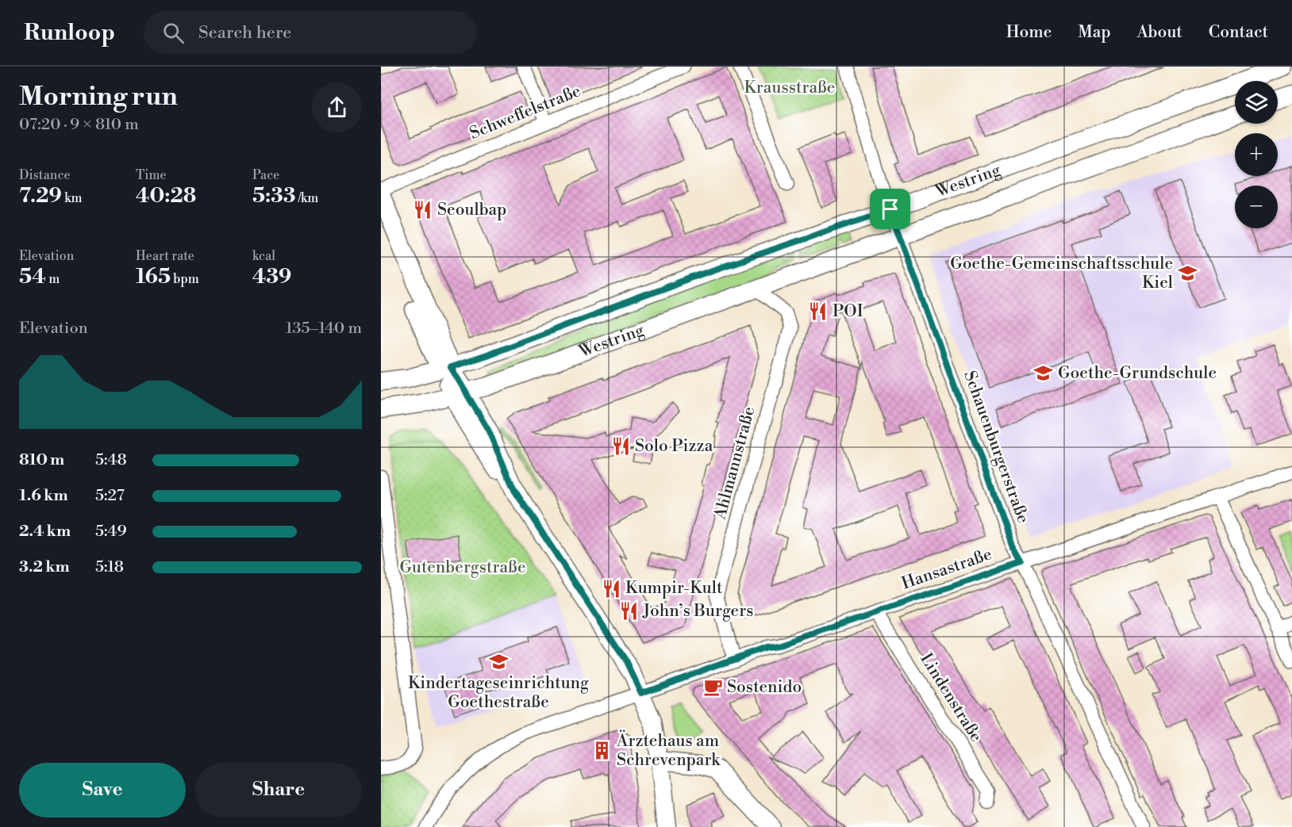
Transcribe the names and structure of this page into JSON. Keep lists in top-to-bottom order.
{
  "streets": {
    "main road": ["Westring"],
    "street": [
      "Schweffelstraße",
      "Schauenburgerstraße",
      "Ahlmannstraße",
      "Hansastraße",
      "Lindenstraße"
    ]
  },
  "crossings": [
    ["Westring", "Schauenburgerstraße"],
    ["Westring", "Ahlmannstraße"],
    ["Schauenburgerstraße", "Hansastraße"],
    ["Ahlmannstraße", "Hansastraße"],
    ["Hansastraße", "Lindenstraße"]
  ],
  "parks": ["Krausstraße", "Gutenbergstraße"],
  "places": {
    "restaurant": [
      "Seoulbap",
      "POI",
      "Solo Pizza",
      "Kumpir-Kult",
      "John’s Burgers"
    ],
    "school or university": ["Goethe-Gemeinschaftsschule Kiel", "Goethe-Grundschule", "Kindertageseinrichtung Goethestraße"],
    "cafe": ["Sostenido"],
    "building": ["Ärztehaus am Schrevenpark"]
  },
  "page": {
    "header": "Runloop",
    "search": "Search here",
    "nav": [
      "Home",
      "Map",
      "About",
      "Contact"
    ],
    "heading": ["Morning run", "07:20 · 9 × 810 m"],
    "map_buttons": ["+", "−"],
    "stats": [
      ["Distance", "7.29 km"],
      ["Time", "40:28"],
      ["Pace", "5:33 /km"],
      ["Elevation", "54 m"],
      ["Heart rate", "165 bpm"],
      ["kcal", "439"]
    ],
    "chart": ["Elevation", "135–140 m"],
    "list": [
      {
        "name": "810 m",
        "note": "5:48"
      },
      {
        "name": "1.6 km",
        "note": "5:27"
      },
      {
        "name": "2.4 km",
        "note": "5:49"
      },
      {
        "name": "3.2 km",
        "note": "5:18"
      }
    ],
    "buttons": ["Save", "Share"]
  }
}
